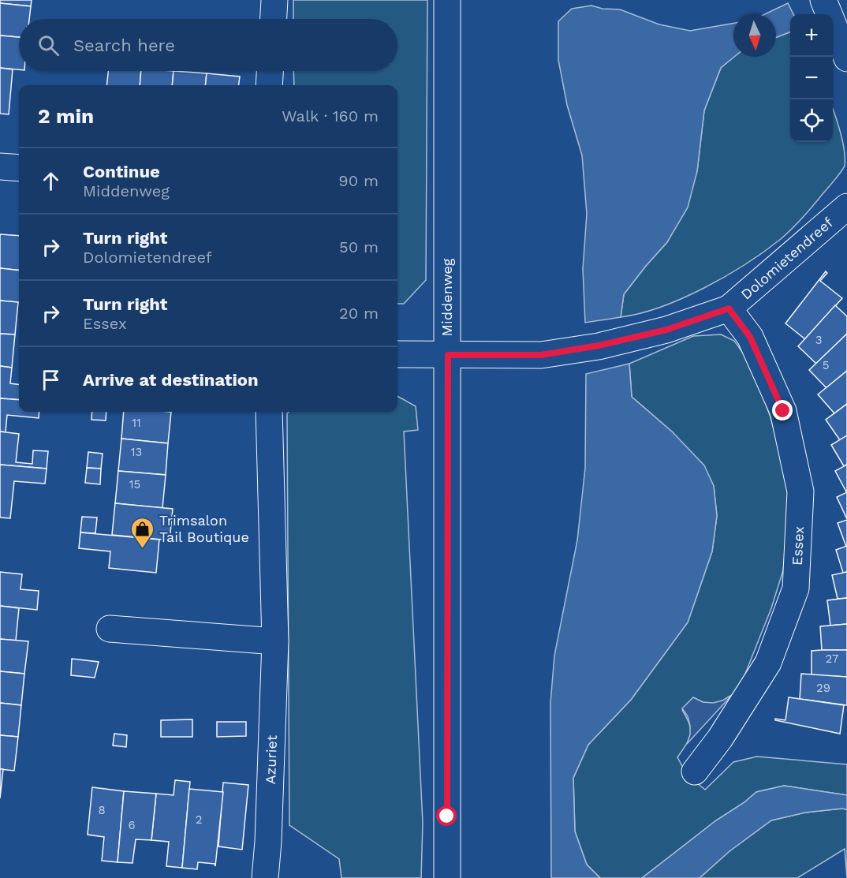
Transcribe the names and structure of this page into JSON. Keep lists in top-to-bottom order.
{
  "streets": {
    "street": [
      "Dolomietendreef",
      "Middenweg",
      "Essex",
      "Azuriet"
    ]
  },
  "crossings": [
    ["Dolomietendreef", "Middenweg"],
    ["Dolomietendreef", "Essex"]
  ],
  "places": {
    "shop": ["Trimsalon Tail Boutique"]
  },
  "house_numbers": [
    "3",
    "5",
    "11",
    "13",
    "15",
    "27",
    "29",
    "8",
    "2",
    "6"
  ],
  "north": "bottom",
  "page": {
    "map_buttons": ["+", "−"],
    "search": "Search here",
    "heading": ["2 min", "Walk · 160 m"],
    "list": [
      ["Continue", "Middenweg", "90 m"],
      ["Turn right", "Dolomietendreef", "50 m"],
      ["Turn right", "Essex", "20 m"],
      "Arrive at destination"
    ]
  }
}
